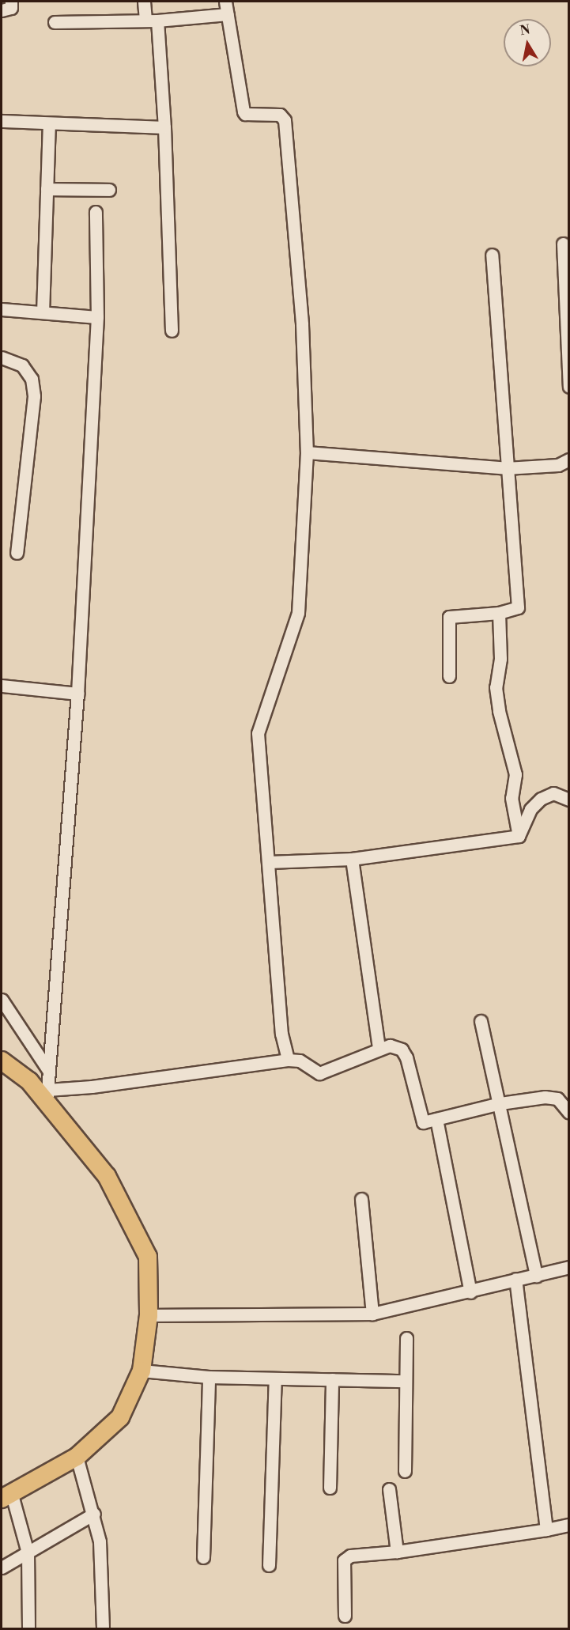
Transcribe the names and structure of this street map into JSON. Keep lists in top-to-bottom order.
{
  "north": "top"
}
